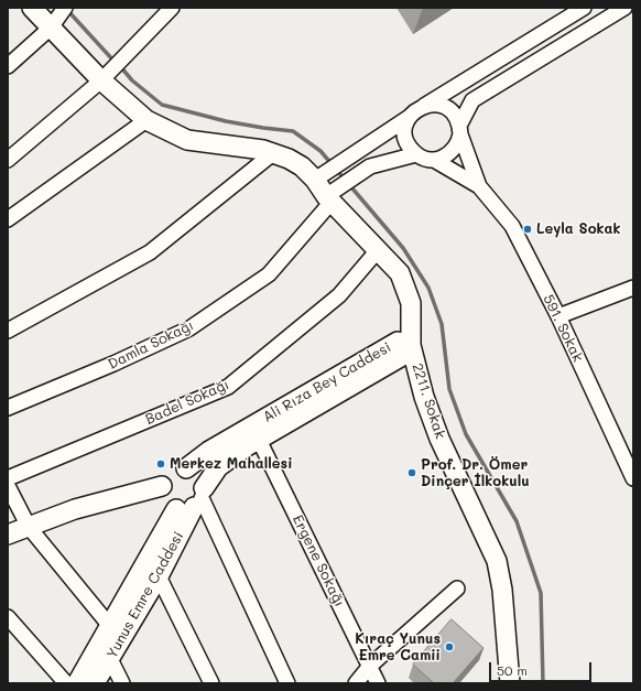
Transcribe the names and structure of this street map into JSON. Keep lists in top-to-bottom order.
{
  "streets": {
    "street": [
      "591. Sokak",
      "Damla Sokağı",
      "Ali Rıza Bey Caddesi",
      "2211. Sokak",
      "Badel Sokağı",
      "Ergene Sokağı",
      "Yunus Emre Caddesi"
    ]
  },
  "crossings": [
    ["Damla Sokağı", "2211. Sokak"],
    ["Ali Rıza Bey Caddesi", "2211. Sokak"],
    ["Ali Rıza Bey Caddesi", "Ergene Sokağı"],
    ["Ali Rıza Bey Caddesi", "Yunus Emre Caddesi"],
    ["2211. Sokak", "Badel Sokağı"]
  ],
  "places": [
    "Leyla Sokak",
    "Merkez Mahallesi",
    "Prof. Dr. Ömer Dinçer İlkokulu",
    "Kıraç Yunus Emre Camii"
  ],
  "scale_bar": "50 m"
}
